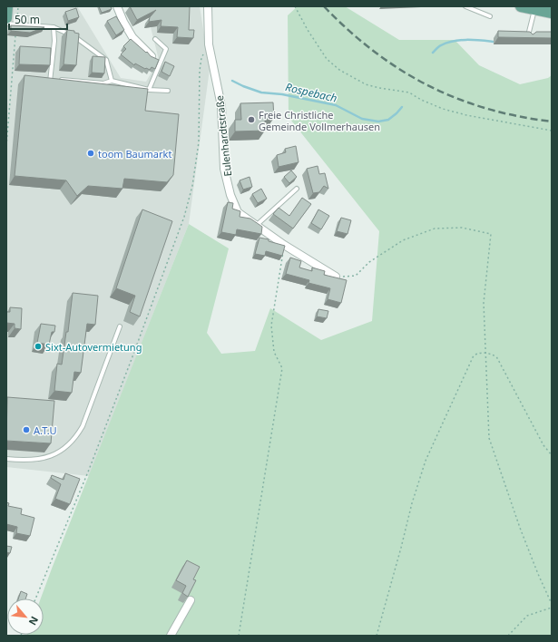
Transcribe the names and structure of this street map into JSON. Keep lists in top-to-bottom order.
{
  "streets": {
    "street": ["Eulenhardtstraße"]
  },
  "water": ["Rospebach"],
  "places": [
    "Freie Christliche Gemeinde Vollmerhausen",
    "toom Baumarkt",
    "Sixt-Autovermietung",
    "A.T.U"
  ],
  "scale_bar": "50 m",
  "north": "bottom right"
}
